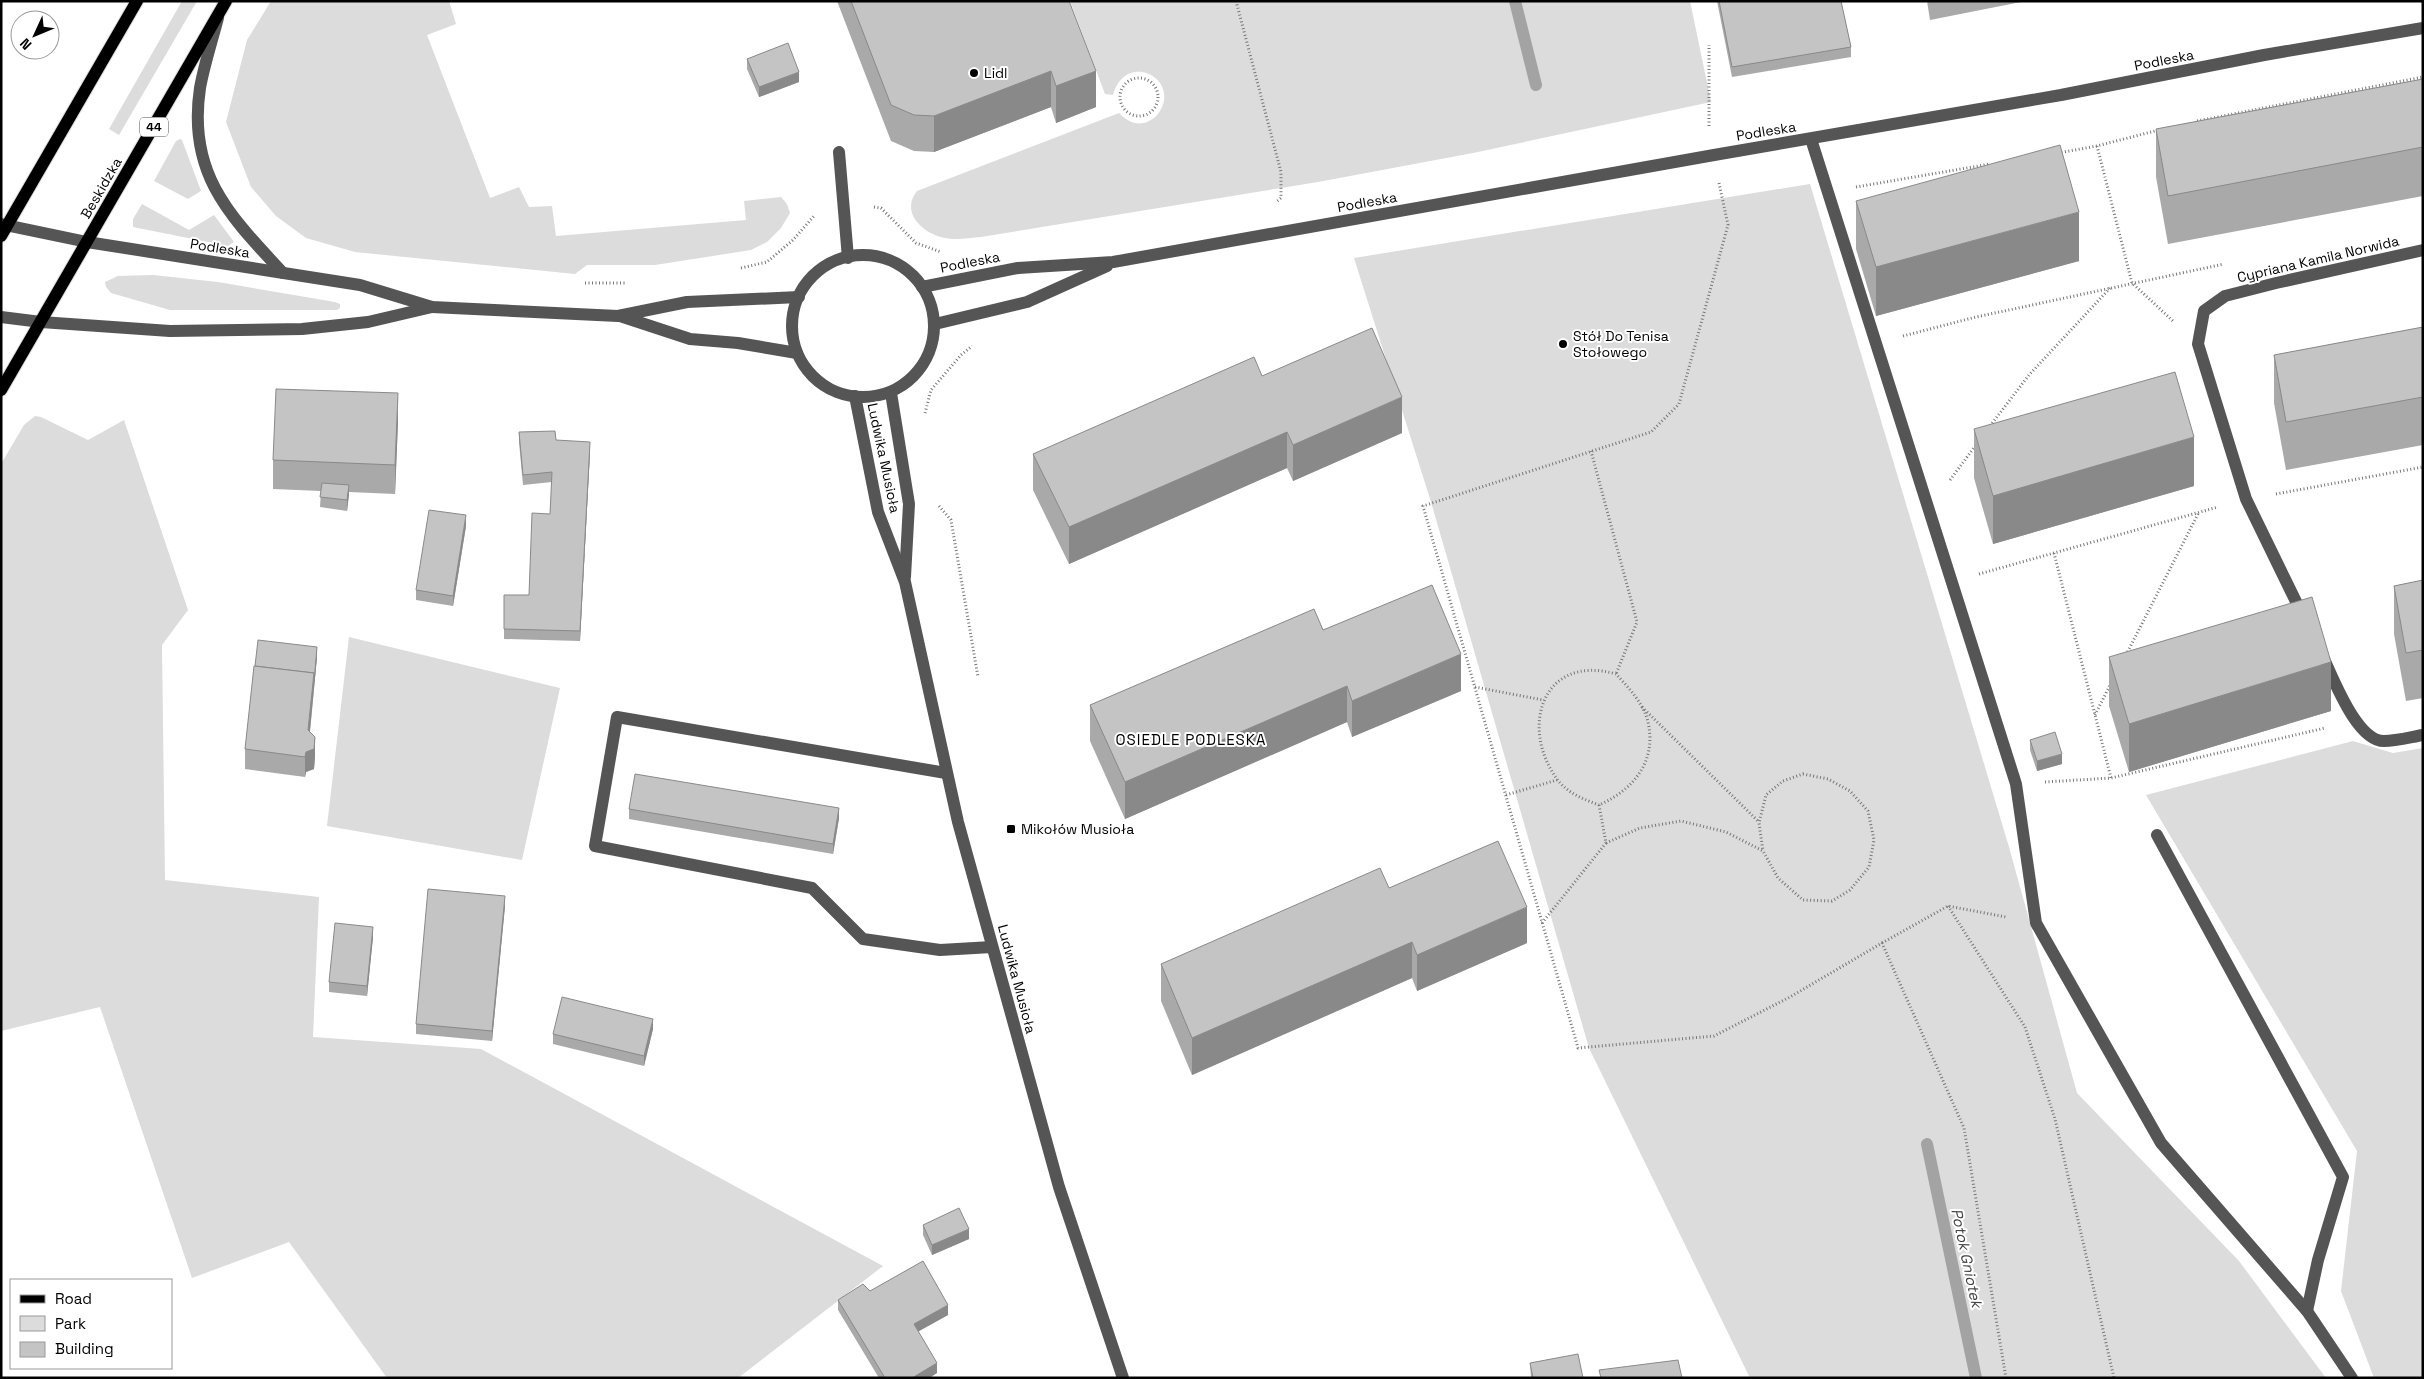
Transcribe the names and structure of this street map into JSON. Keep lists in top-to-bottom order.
{
  "streets": {
    "main road": ["44", "Beskidzka"],
    "street": ["Podleska", "Cypriana Kamila Norwida", "Ludwika Musioła"]
  },
  "crossings": [
    ["Podleska", "Beskidzka"],
    ["Podleska", "Ludwika Musioła"]
  ],
  "districts": ["OSIEDLE PODLESKA"],
  "water": ["Potok Gniotek"],
  "places": {
    "other": ["Lidl", "Stół Do Tenisa Stołowego"],
    "transit": ["Mikołów Musioła"]
  },
  "legend": ["Road", "Park", "Building"],
  "north": "bottom left"
}
